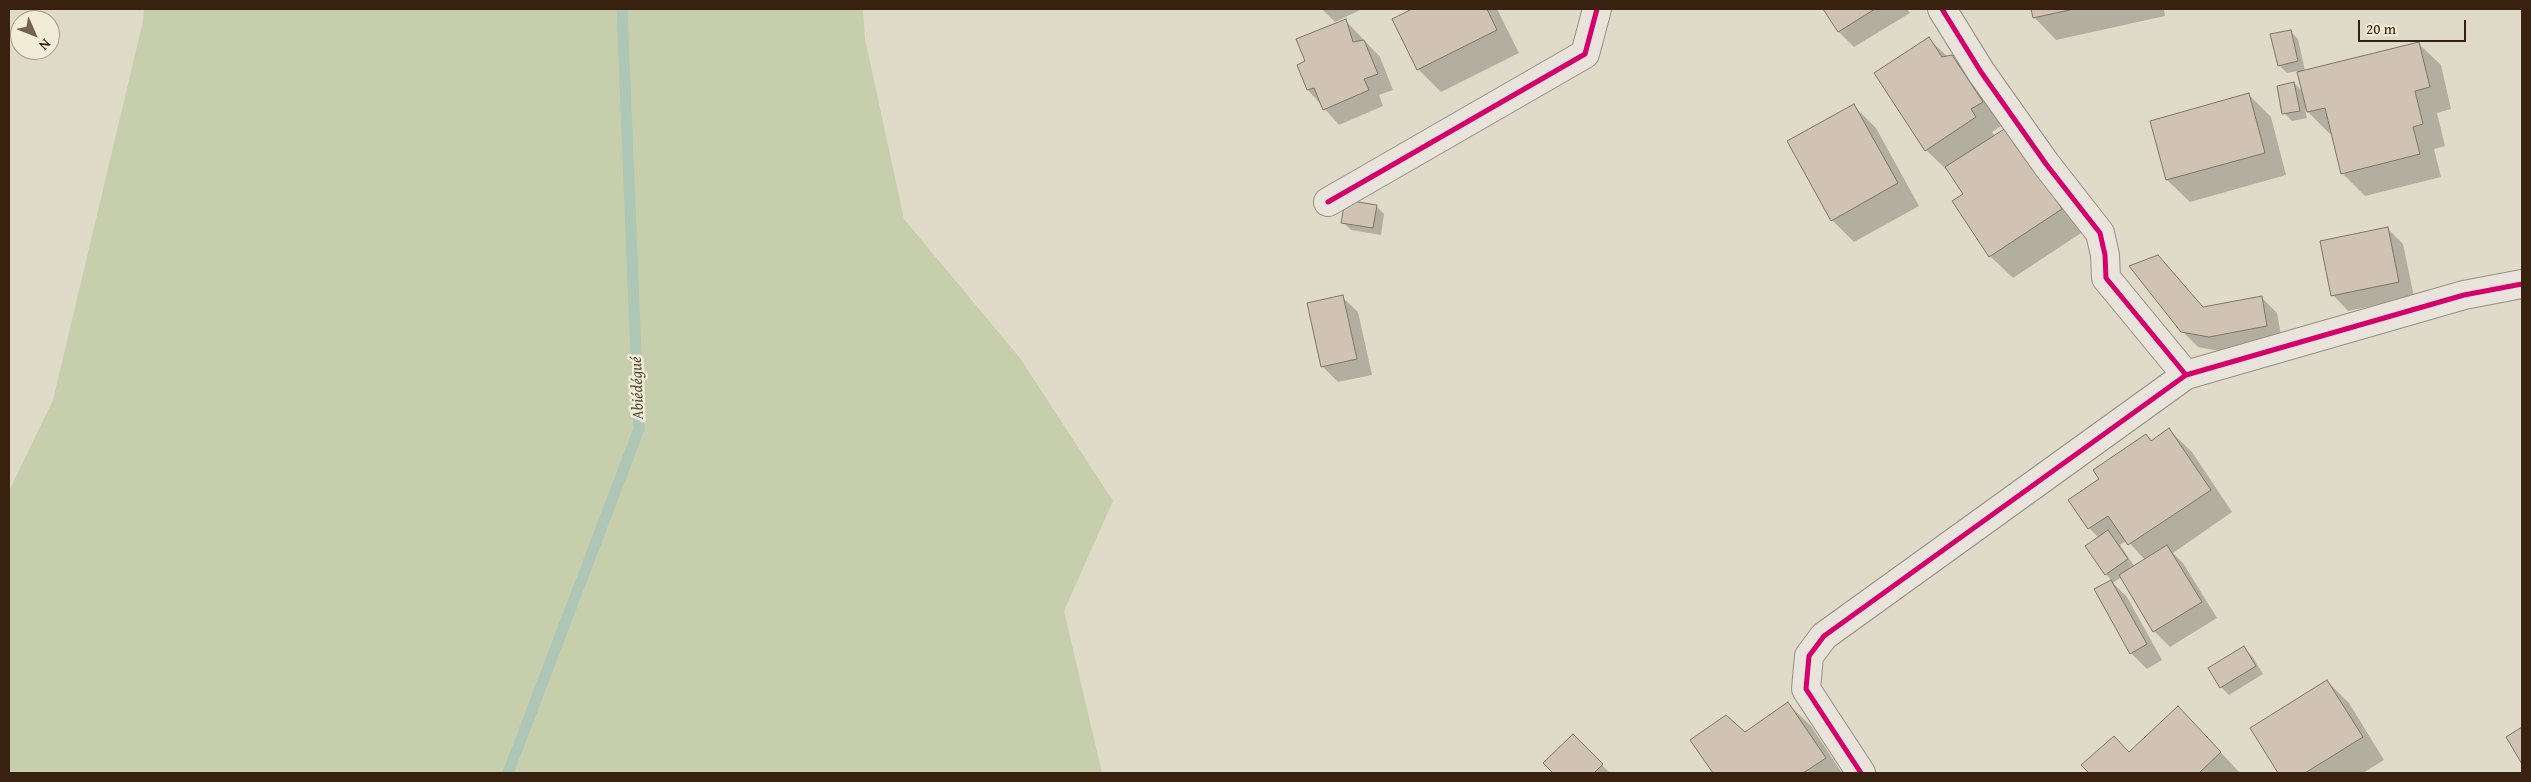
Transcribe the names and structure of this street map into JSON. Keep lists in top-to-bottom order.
{
  "water": ["Abiédégué"],
  "scale_bar": "20 m",
  "north": "bottom right"
}
